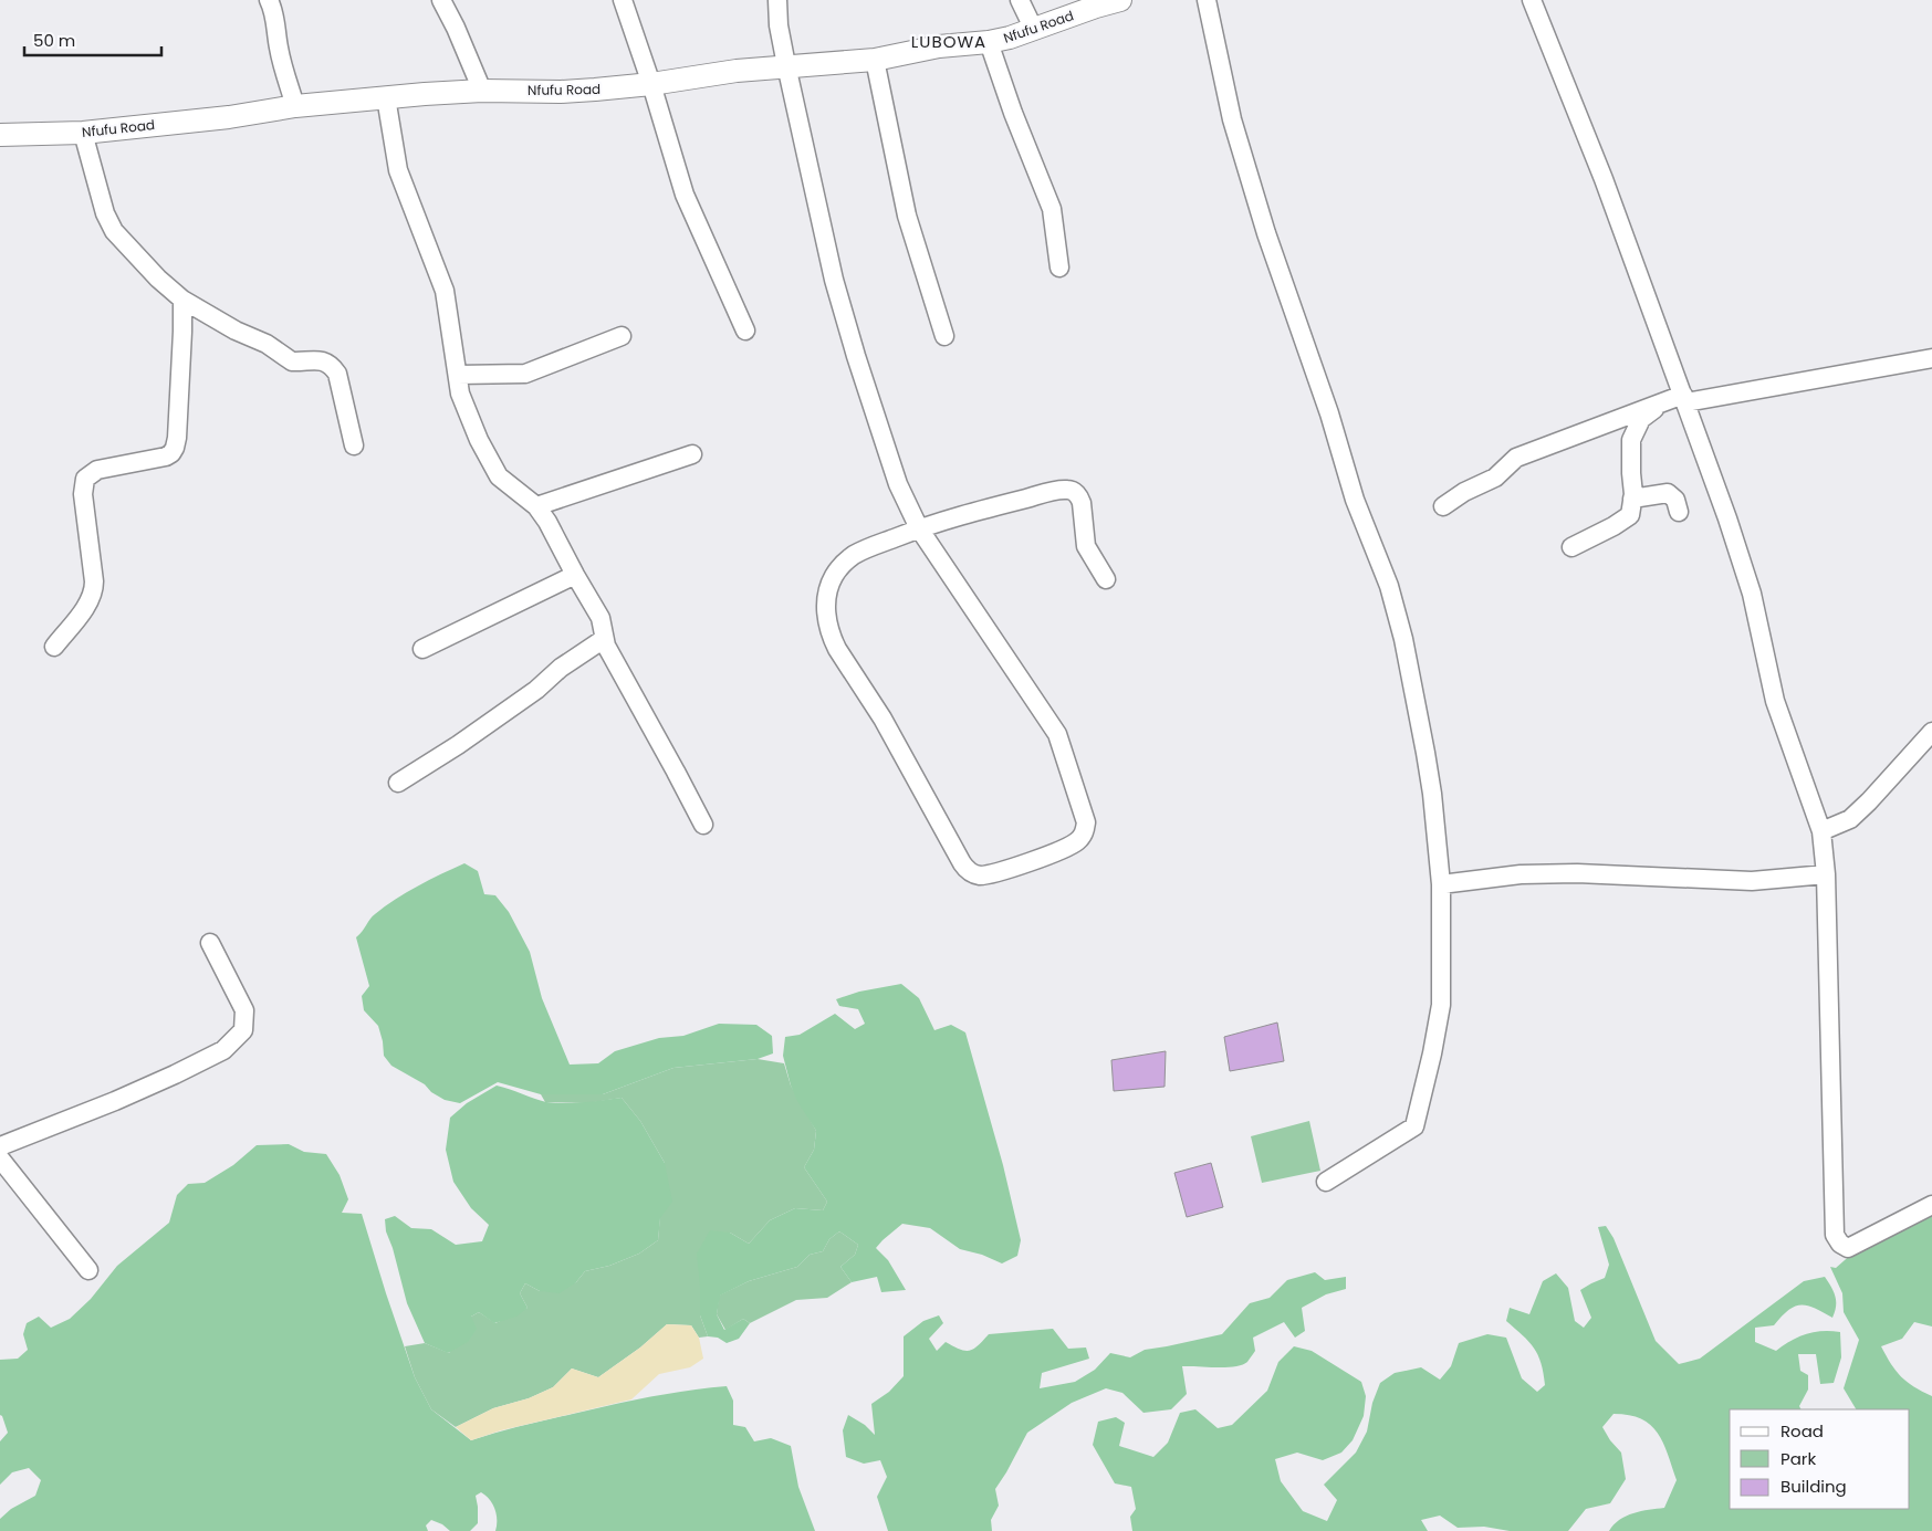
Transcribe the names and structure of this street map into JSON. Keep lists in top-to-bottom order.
{
  "streets": {
    "street": ["Nfufu Road"]
  },
  "districts": ["LUBOWA"],
  "legend": ["Road", "Park", "Building"],
  "scale_bar": "50 m"
}
